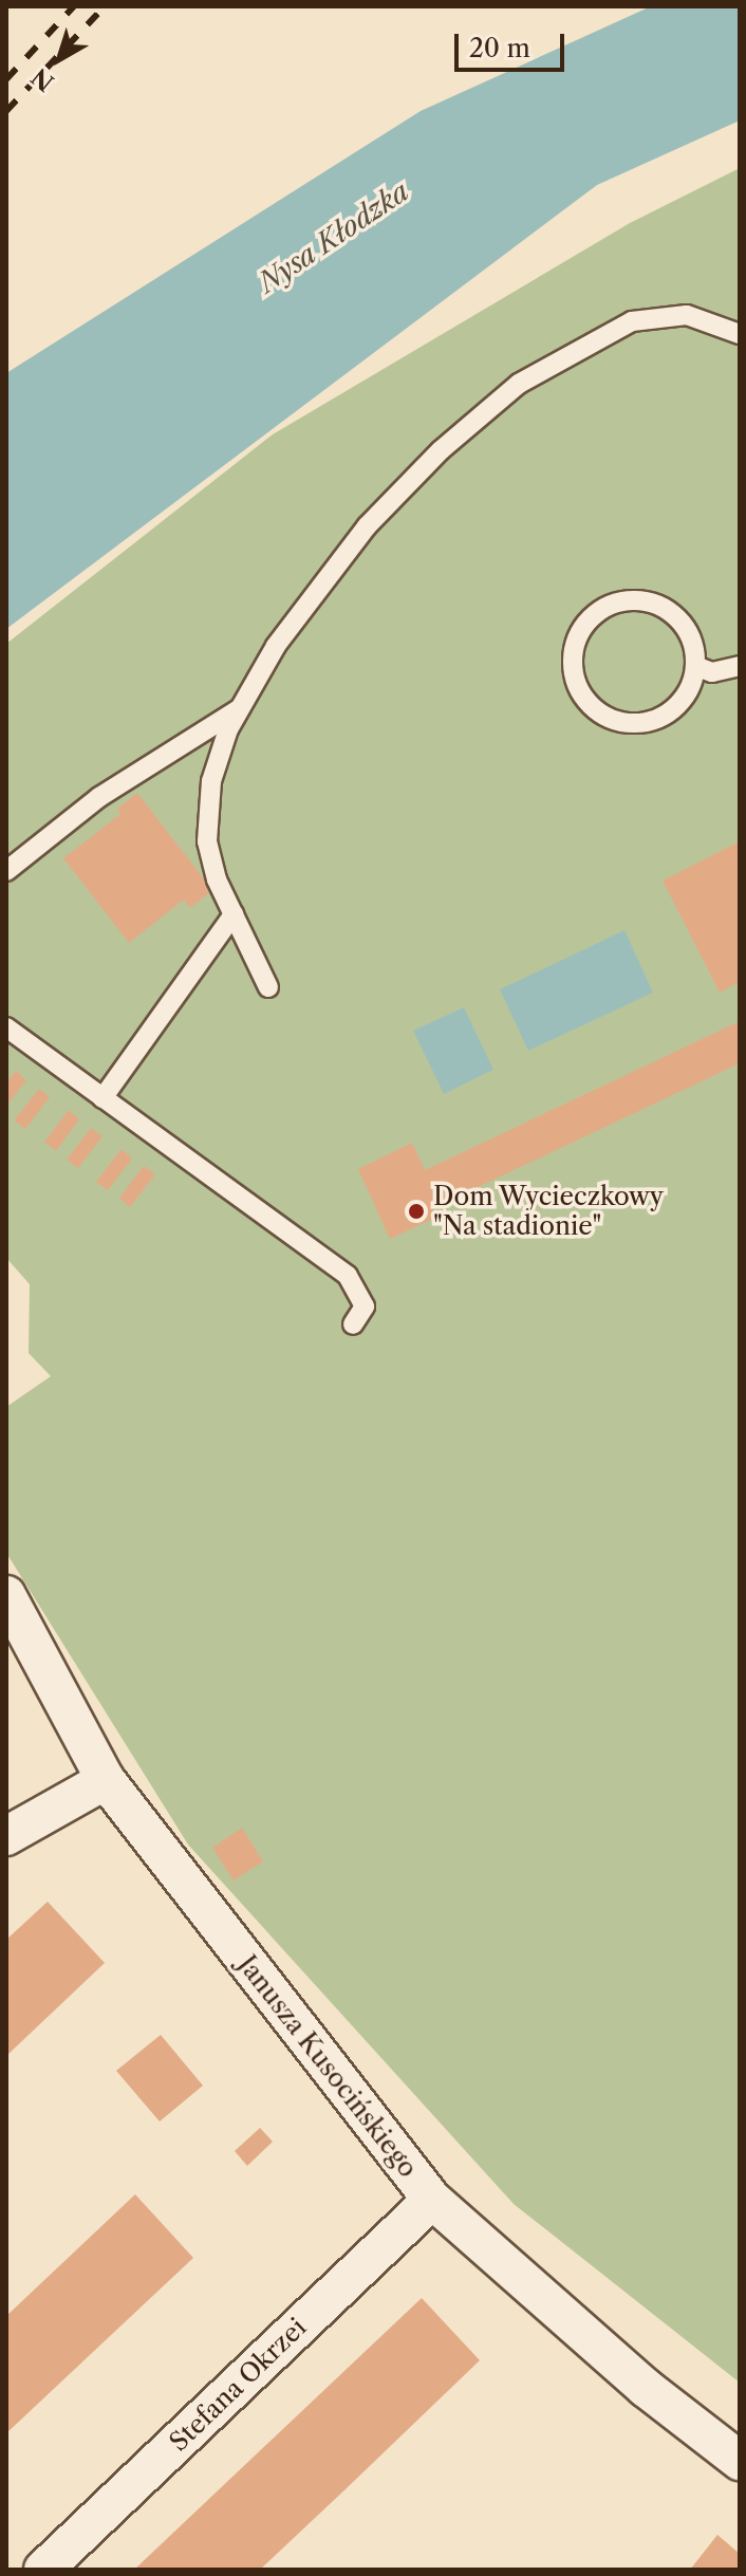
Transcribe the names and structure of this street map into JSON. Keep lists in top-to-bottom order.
{
  "streets": {
    "street": ["Janusza Kusocińskiego", "Stefana Okrzei"]
  },
  "crossings": [
    ["Janusza Kusocińskiego", "Stefana Okrzei"]
  ],
  "water": ["Nysa Kłodzka"],
  "places": ["Dom Wycieczkowy \"Na stadionie\""],
  "scale_bar": "20 m",
  "north": "bottom left"
}
